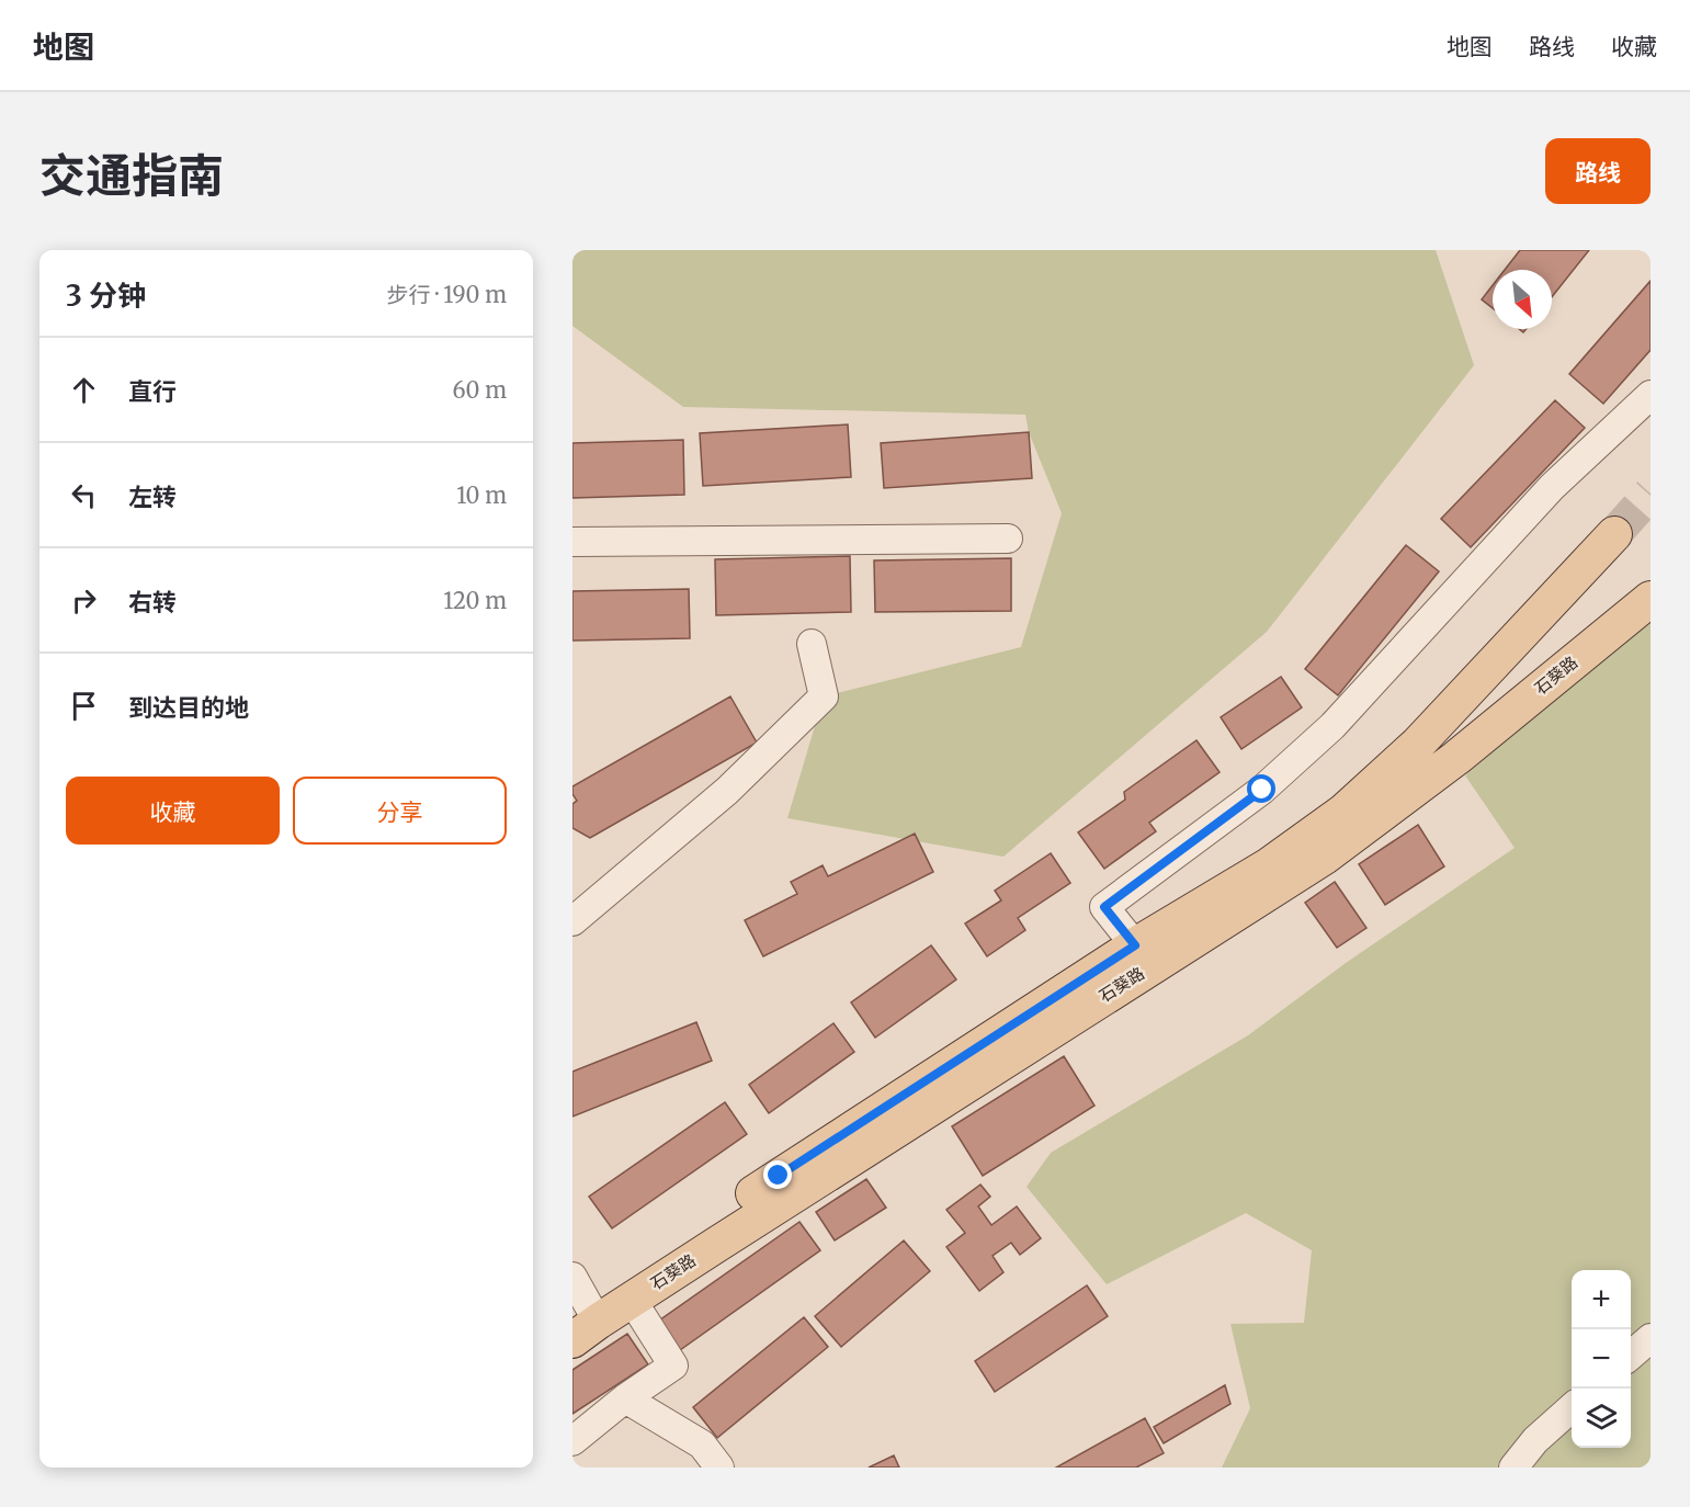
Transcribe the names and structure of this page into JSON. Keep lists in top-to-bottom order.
{
  "streets": {
    "main road": ["石葵路"]
  },
  "north": "bottom right",
  "page": {
    "header": "地图",
    "nav": ["地图", "路线", "收藏"],
    "title": "交通指南",
    "buttons": [
      "路线",
      ["收藏", "分享"]
    ],
    "heading": ["3 分钟", "步行 · 190 m"],
    "list": [
      ["直行", "60 m"],
      ["左转", "10 m"],
      ["右转", "120 m"],
      "到达目的地"
    ],
    "map_buttons": ["+", "−"]
  }
}
